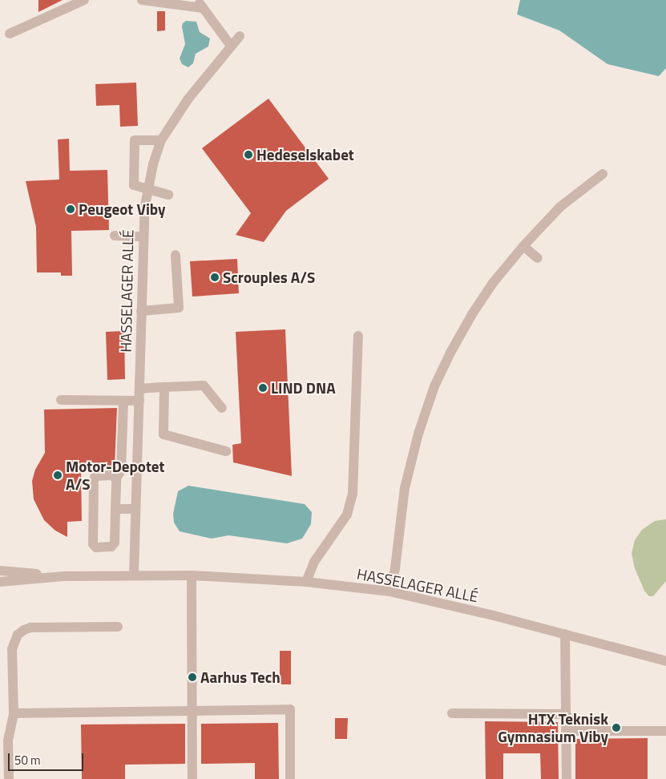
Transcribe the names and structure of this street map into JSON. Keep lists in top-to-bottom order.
{
  "streets": {
    "street": ["HASSELAGER ALLÉ"]
  },
  "places": [
    "Hedeselskabet",
    "Peugeot Viby",
    "Scrouples A/S",
    "LIND DNA",
    "Motor-Depotet A/S",
    "Aarhus Tech",
    "HTX Teknisk Gymnasium Viby"
  ],
  "scale_bar": "50 m"
}
